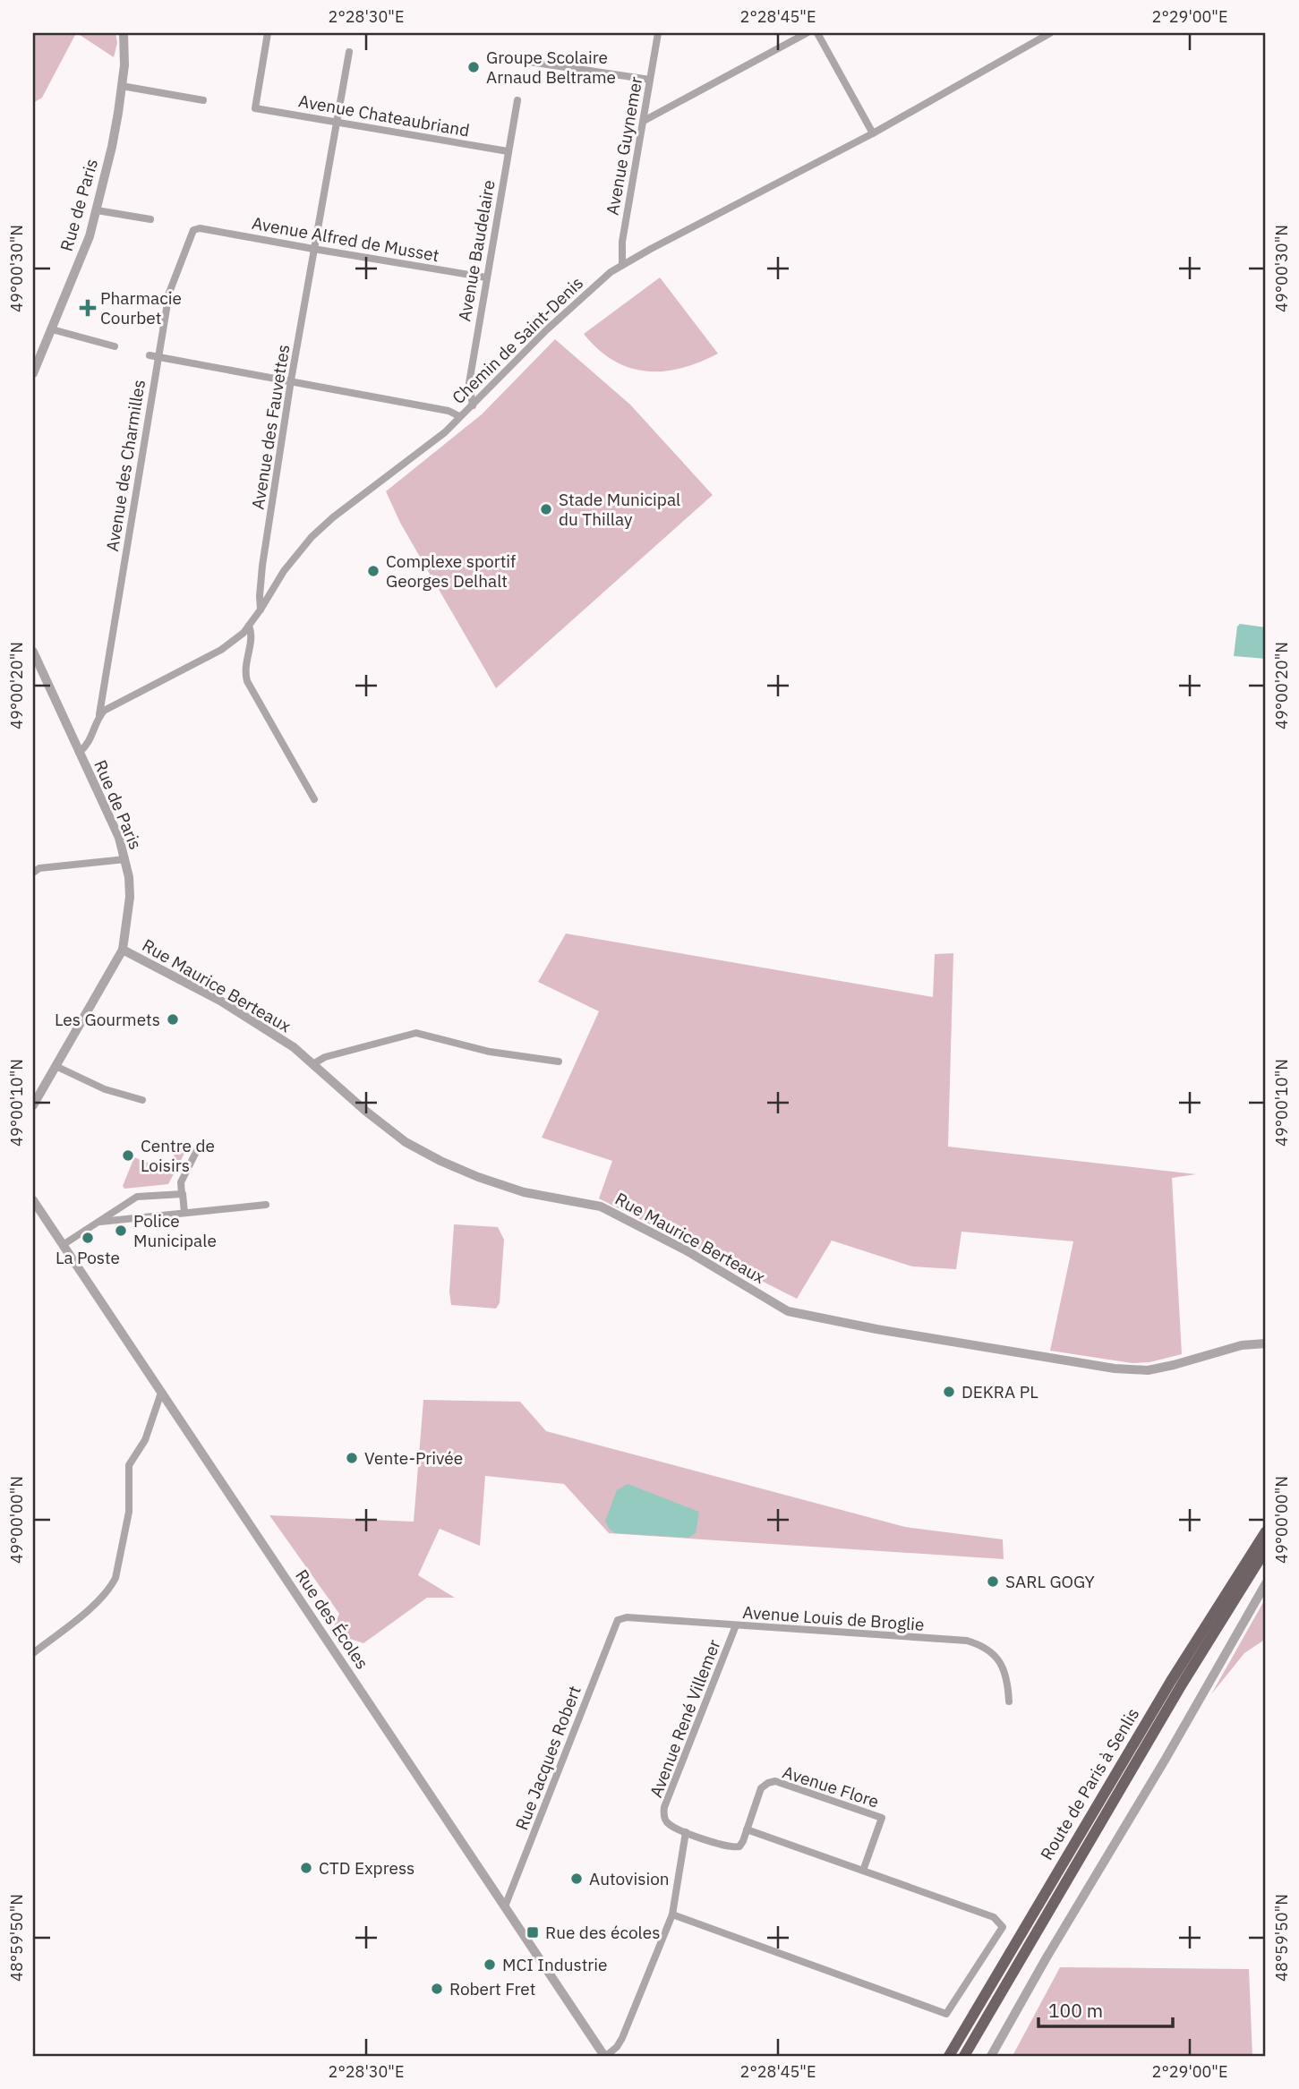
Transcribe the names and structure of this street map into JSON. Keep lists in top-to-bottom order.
{
  "streets": {
    "main road": ["Route de Paris à Senlis"],
    "street": [
      "Avenue Chateaubriand",
      "Avenue Guynemer",
      "Rue de Paris",
      "Avenue Alfred de Musset",
      "Avenue Baudelaire",
      "Chemin de Saint-Denis",
      "Avenue des Fauvettes",
      "Avenue des Charmilles",
      "Rue Maurice Berteaux",
      "Avenue Louis de Broglie",
      "Rue des Écoles",
      "Avenue René Villemer",
      "Rue Jacques Robert",
      "Avenue Flore"
    ]
  },
  "crossings": [
    ["Avenue Chateaubriand", "Avenue Baudelaire"],
    ["Avenue Chateaubriand", "Avenue des Fauvettes"],
    ["Avenue Guynemer", "Chemin de Saint-Denis"],
    ["Rue de Paris", "Rue Maurice Berteaux"],
    ["Avenue Alfred de Musset", "Avenue Baudelaire"],
    ["Avenue Alfred de Musset", "Avenue des Fauvettes"],
    ["Avenue Alfred de Musset", "Avenue des Charmilles"],
    ["Avenue Baudelaire", "Chemin de Saint-Denis"],
    ["Chemin de Saint-Denis", "Avenue des Fauvettes"],
    ["Chemin de Saint-Denis", "Avenue des Charmilles"],
    ["Avenue Louis de Broglie", "Avenue René Villemer"],
    ["Avenue Louis de Broglie", "Rue Jacques Robert"],
    ["Rue des Écoles", "Rue Jacques Robert"]
  ],
  "places": {
    "other": [
      "Groupe Scolaire Arnaud Beltrame",
      "Stade Municipal du Thillay",
      "Complexe sportif Georges Delhalt",
      "Les Gourmets",
      "Centre de Loisirs",
      "Police Municipale",
      "La Poste",
      "DEKRA PL",
      "Vente-Privée",
      "SARL GOGY",
      "CTD Express",
      "Autovision",
      "MCI Industrie",
      "Robert Fret"
    ],
    "health": ["Pharmacie Courbet"],
    "transit": ["Rue des écoles"]
  },
  "scale_bar": "100 m",
  "coordinates": [
    "2°28'30\"E",
    "2°28'45\"E",
    "2°29'00\"E",
    "49°00'30\"N",
    "49°00'20\"N",
    "49°00'10\"N",
    "49°00'00\"N",
    "48°59'50\"N"
  ]
}
